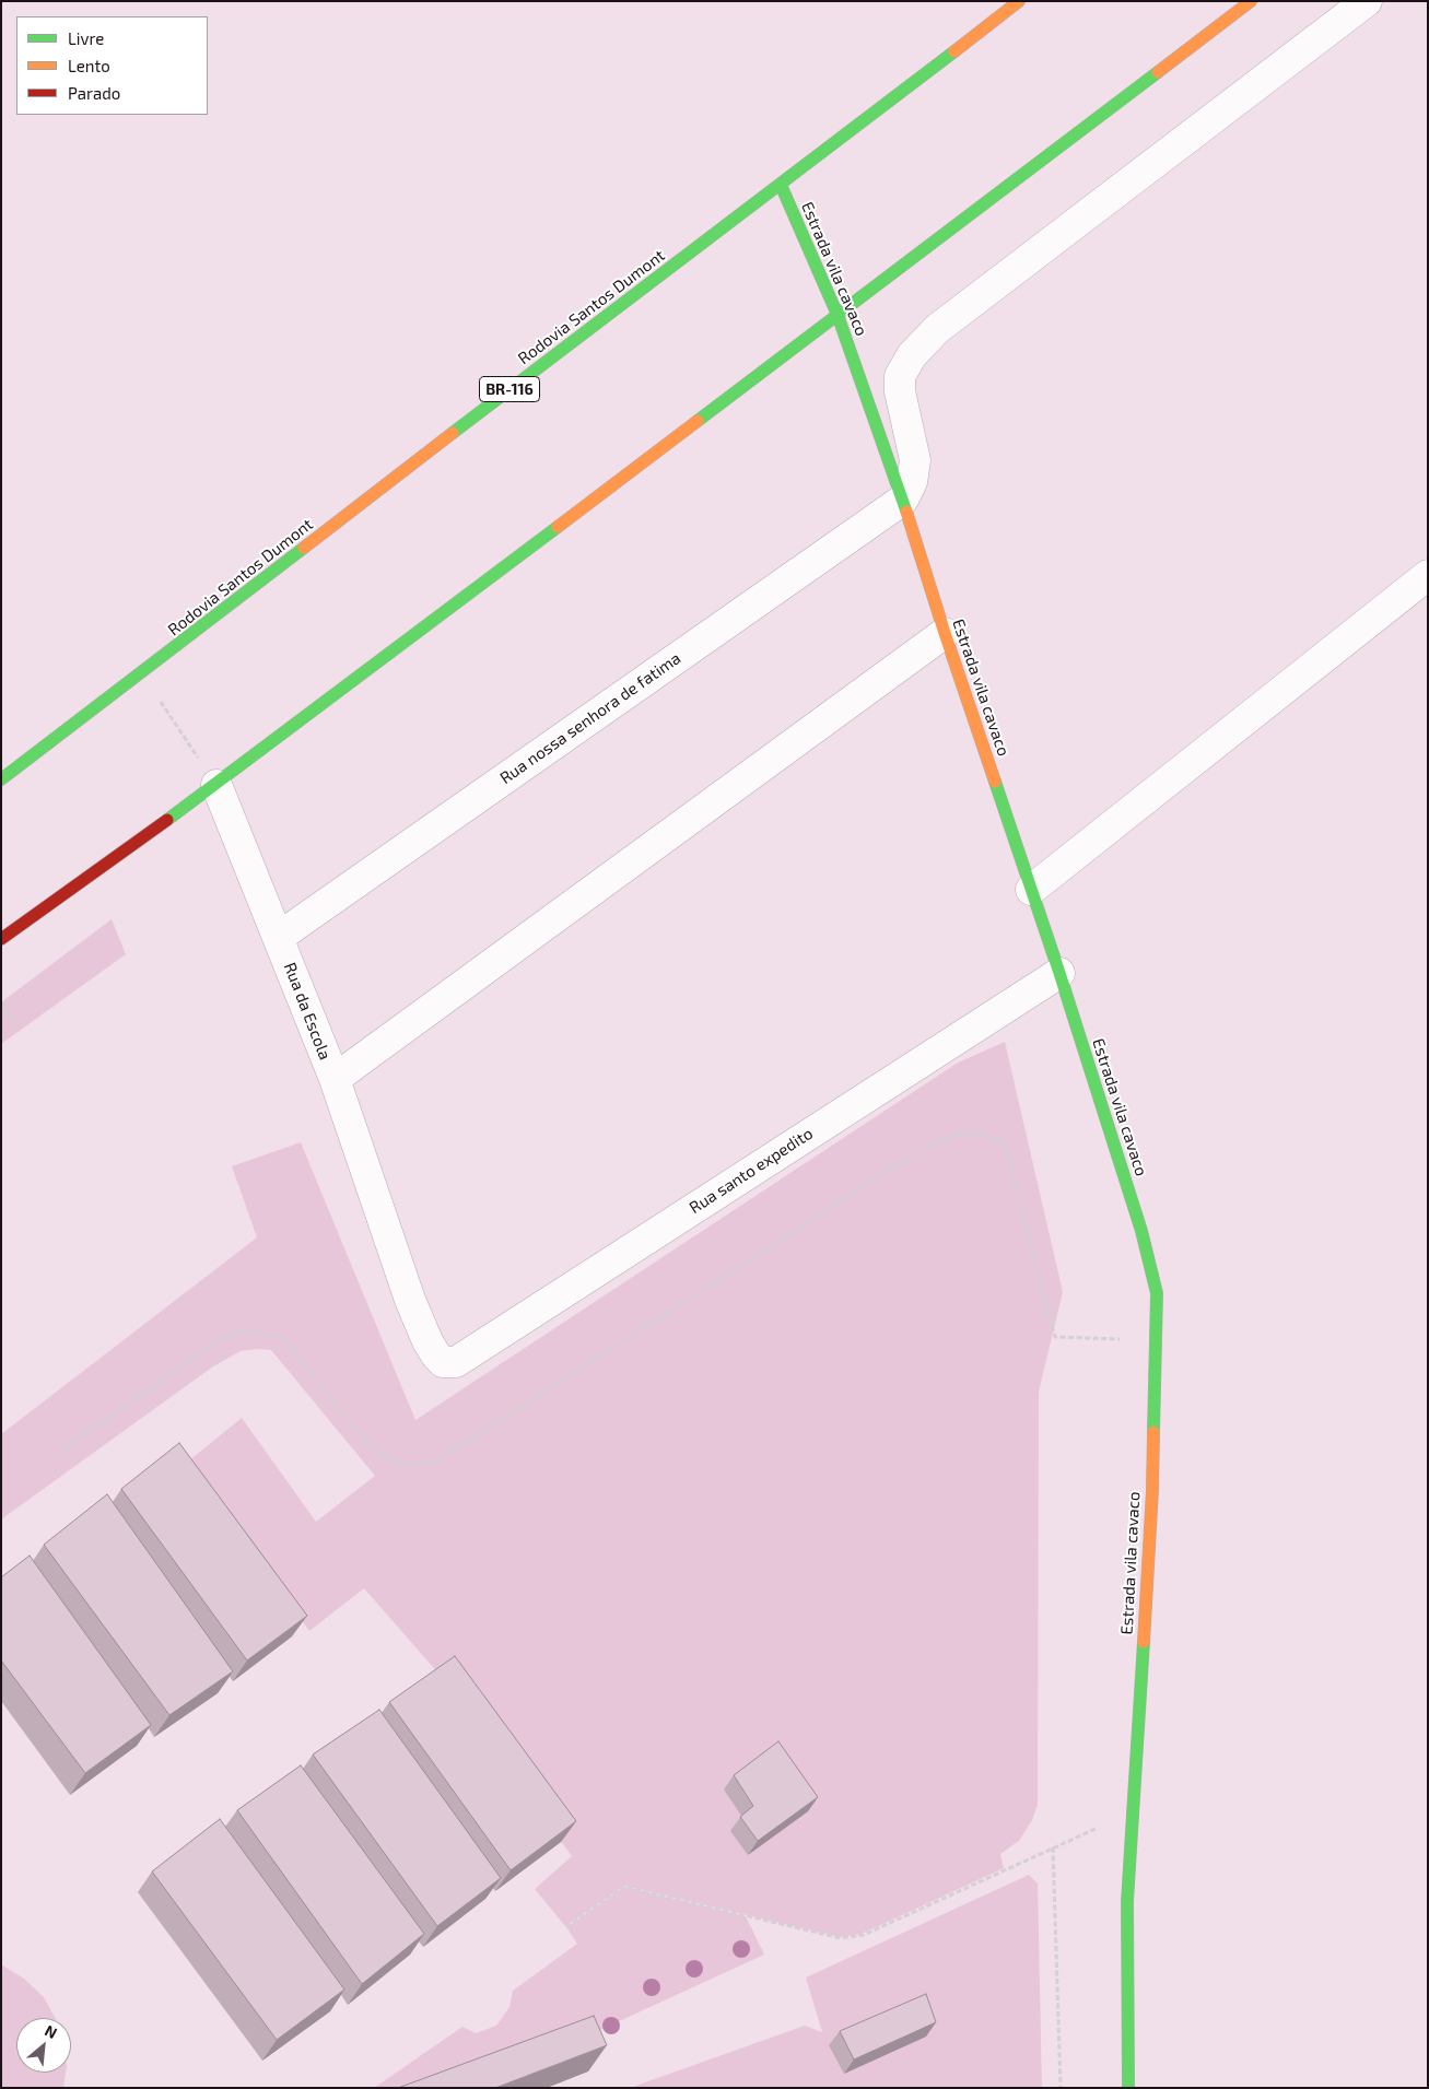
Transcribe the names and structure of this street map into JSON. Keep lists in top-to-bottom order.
{
  "streets": {
    "main road": ["Estrada vila cavaco", "Rodovia Santos Dumont", "BR-116"],
    "street": ["Rua nossa senhora de fatima", "Rua da Escola", "Rua santo expedito"]
  },
  "crossings": [
    ["Estrada vila cavaco", "Rodovia Santos Dumont"],
    ["Estrada vila cavaco", "Rua nossa senhora de fatima"],
    ["Estrada vila cavaco", "Rua santo expedito"],
    ["Rua nossa senhora de fatima", "Rua da Escola"],
    ["Rua da Escola", "Rua santo expedito"]
  ],
  "legend": ["Livre", "Lento", "Parado"],
  "north": "top right"
}
